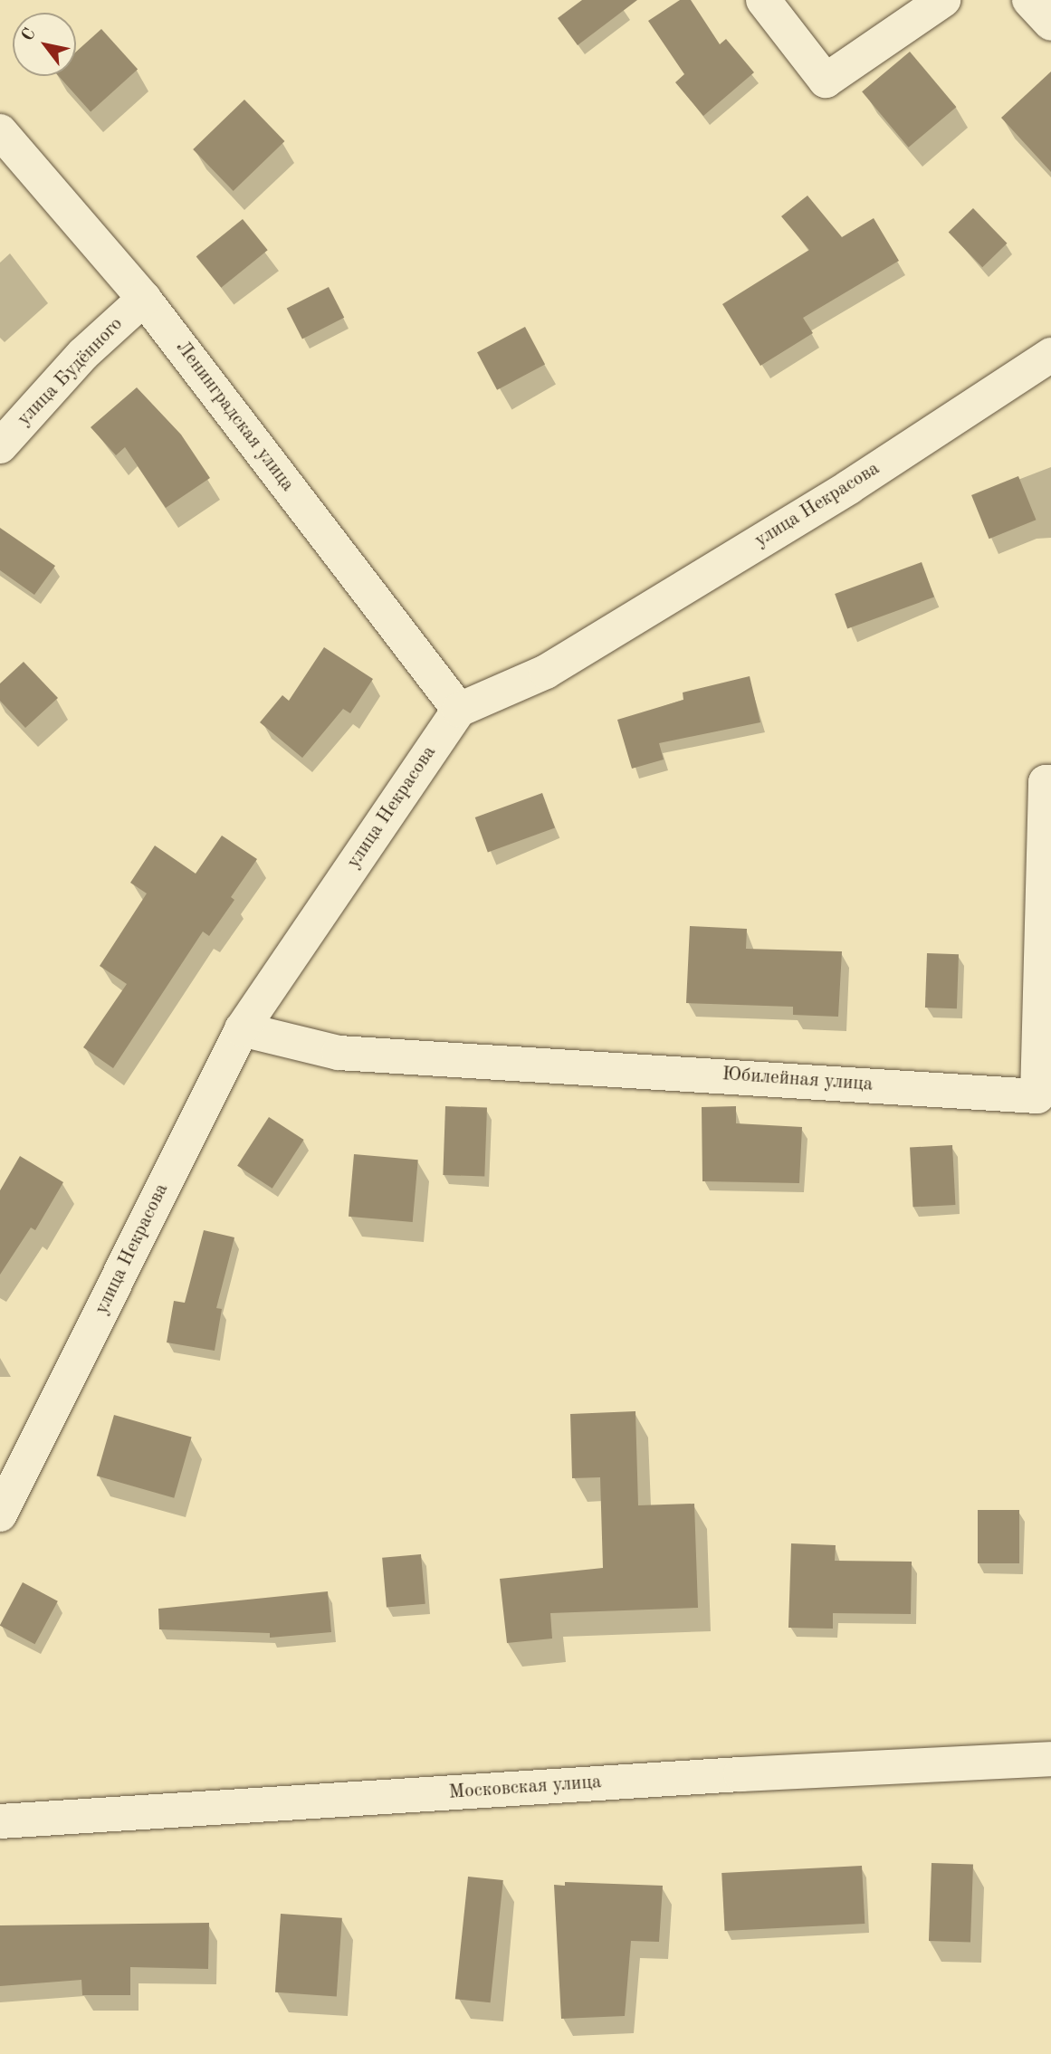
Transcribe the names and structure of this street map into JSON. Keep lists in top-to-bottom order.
{
  "streets": {
    "street": [
      "улица Будённого",
      "Ленинградская улица",
      "улица Некрасова",
      "Юбилейная улица",
      "Московская улица"
    ]
  },
  "crossings": [
    ["улица Будённого", "Ленинградская улица"],
    ["Ленинградская улица", "улица Некрасова"],
    ["улица Некрасова", "Юбилейная улица"]
  ],
  "north": "top left"
}
